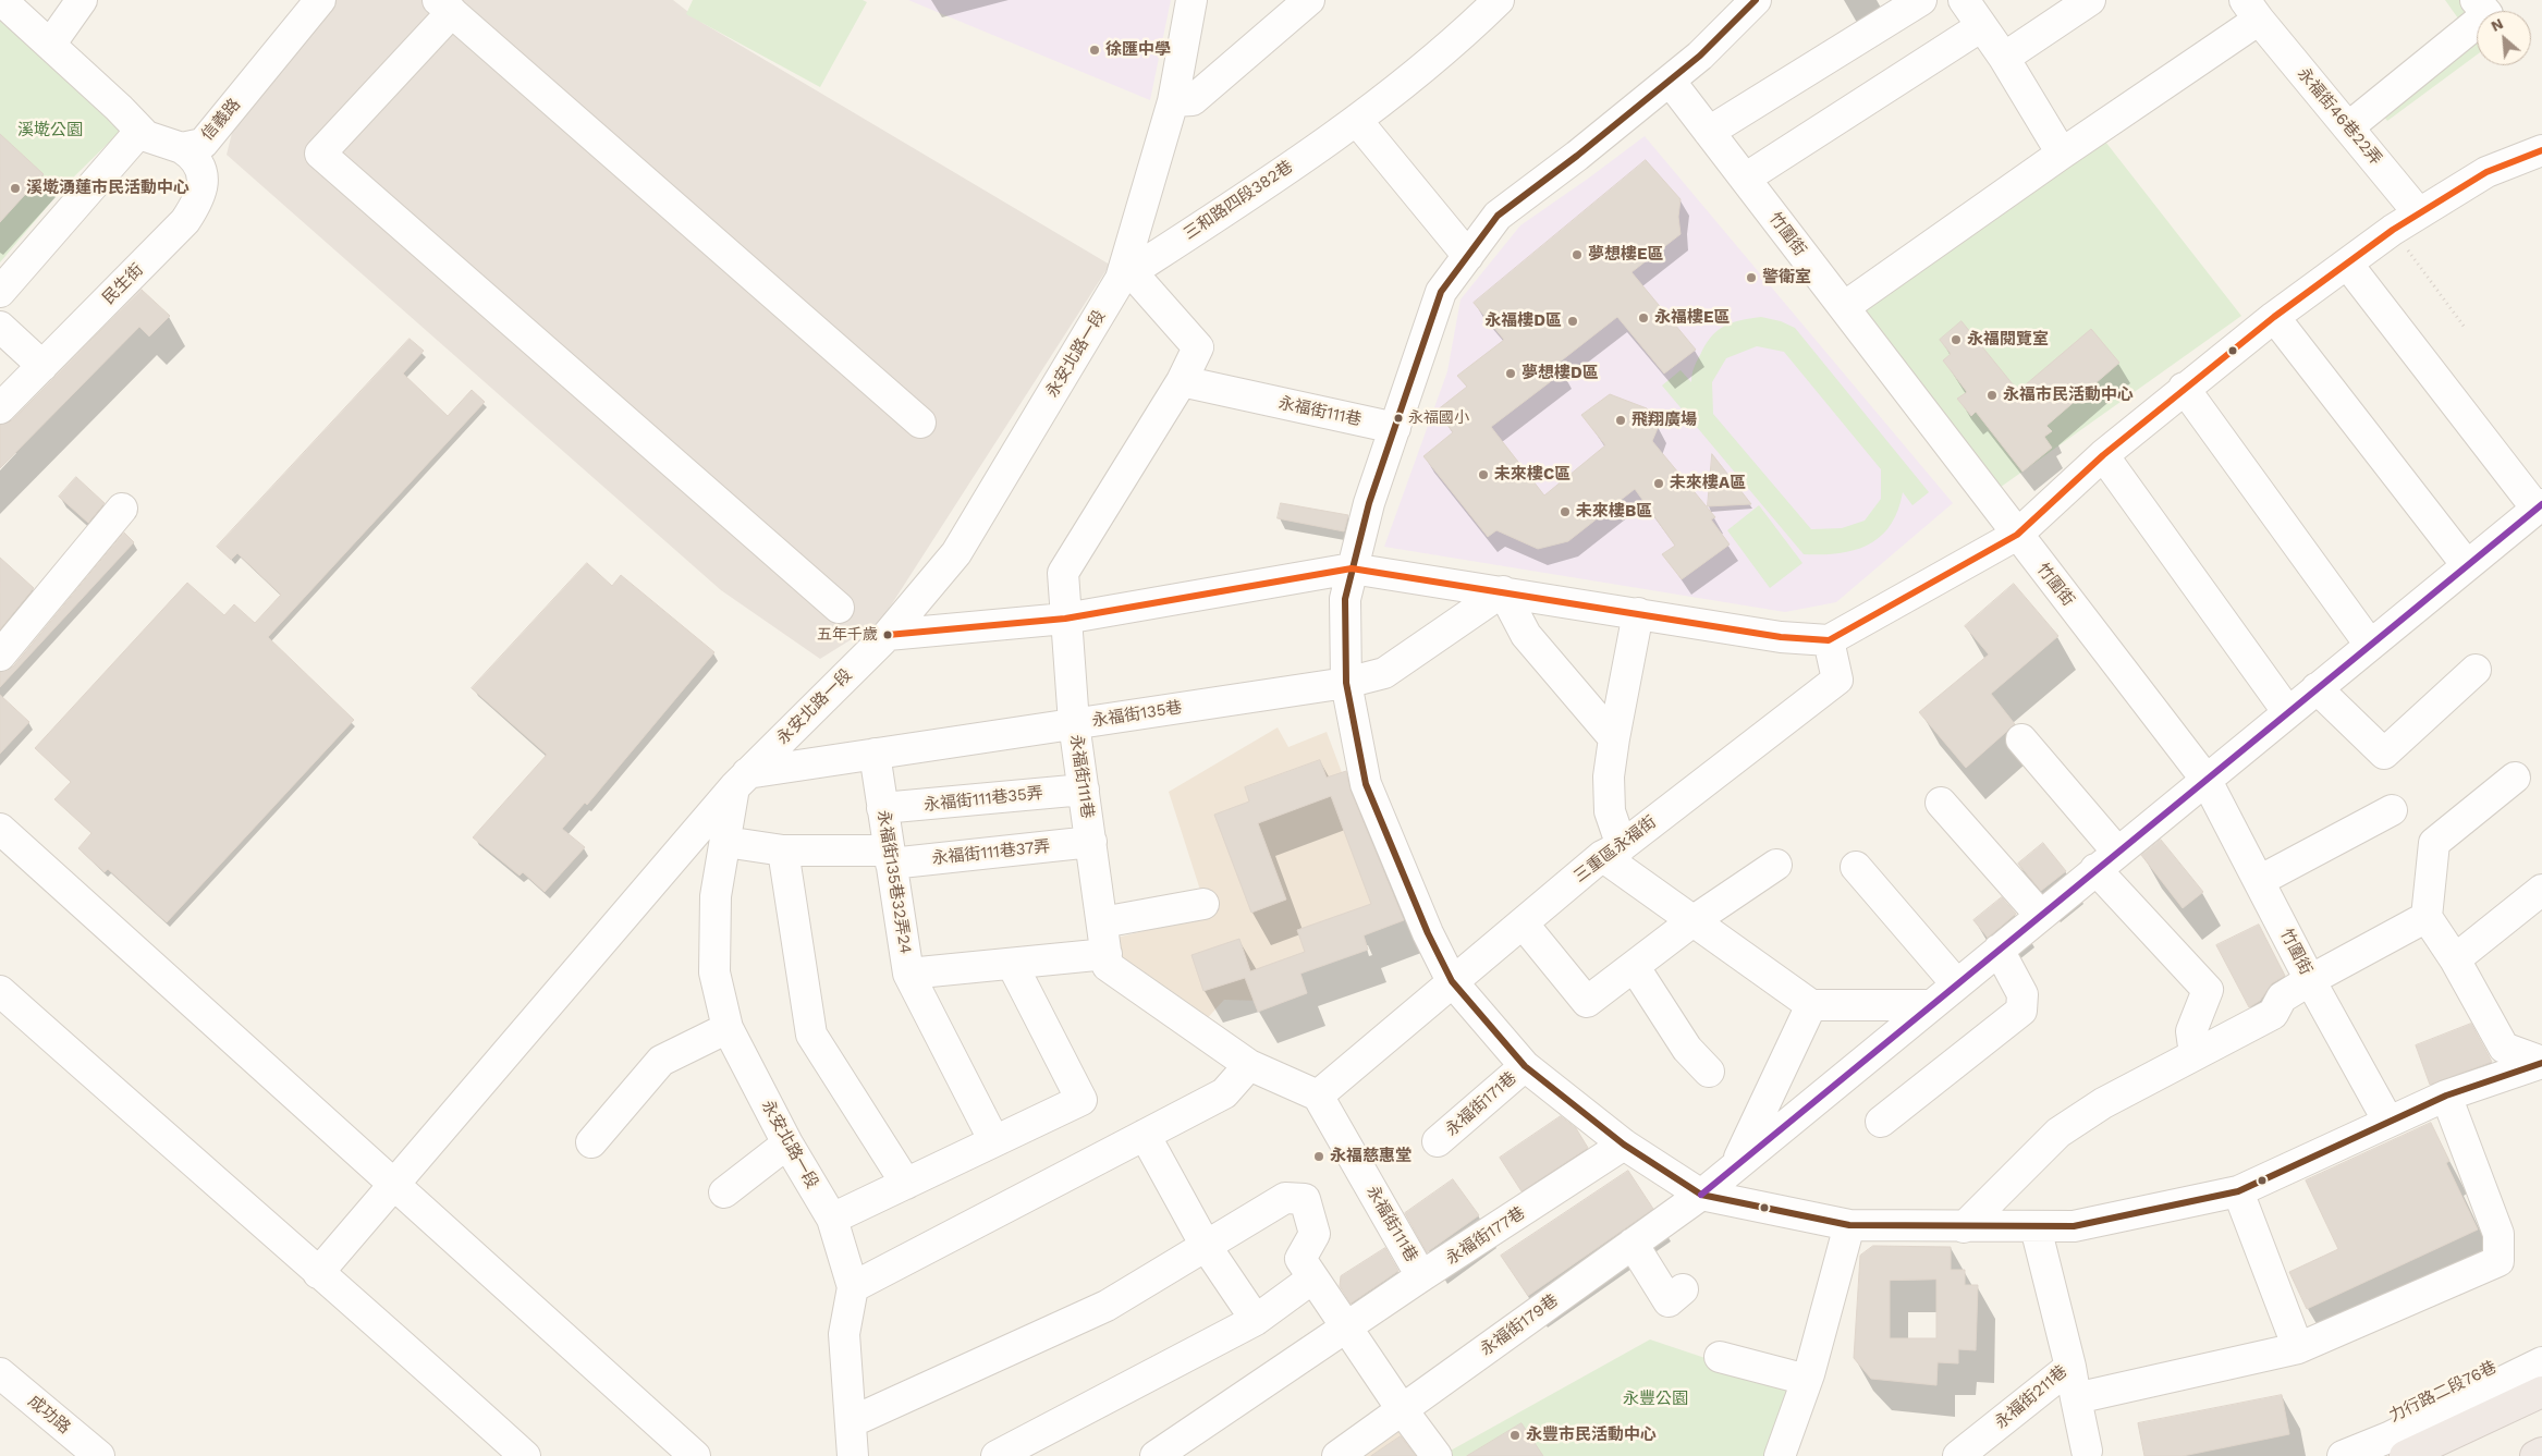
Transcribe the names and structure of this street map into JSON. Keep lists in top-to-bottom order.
{
  "streets": {
    "street": [
      "永福街46巷22弄",
      "信義路",
      "三和路四段382巷",
      "竹圍街",
      "民生街",
      "永安北路一段",
      "永福街111巷",
      "永福街135巷",
      "永福街111巷35弄",
      "三重區永福街",
      "永福街111巷37弄",
      "永福街135巷32弄24",
      "永福街171巷",
      "永福街177巷",
      "永福街179巷",
      "力行路二段76巷",
      "永福街211巷",
      "成功路"
    ]
  },
  "crossings": [
    ["信義路", "民生街"],
    ["三和路四段382巷", "永安北路一段"],
    ["竹圍街", "永福街179巷"],
    ["永安北路一段", "永福街135巷"],
    ["永安北路一段", "永福街111巷37弄"],
    ["永福街111巷", "永福街135巷"],
    ["永福街111巷", "永福街111巷35弄"],
    ["永福街111巷", "三重區永福街"],
    ["永福街111巷", "永福街111巷37弄"],
    ["永福街111巷", "永福街135巷32弄24"],
    ["永福街135巷", "永福街135巷32弄24"],
    ["永福街111巷35弄", "永福街135巷32弄24"],
    ["永福街111巷37弄", "永福街135巷32弄24"]
  ],
  "parks": ["溪墘公園", "永豐公園"],
  "places": [
    "徐匯中學",
    "溪墘湧蓮市民活動中心",
    "夢想樓E區",
    "警衛室",
    "永福樓E區",
    "永福樓D區",
    "永福閱覽室",
    "夢想樓D區",
    "永福市民活動中心",
    "永福國小",
    "飛翔廣場",
    "未來樓C區",
    "未來樓A區",
    "未來樓B區",
    "五年千歲",
    "永福慈惠堂",
    "永豐市民活動中心"
  ],
  "north": "top left"
}
